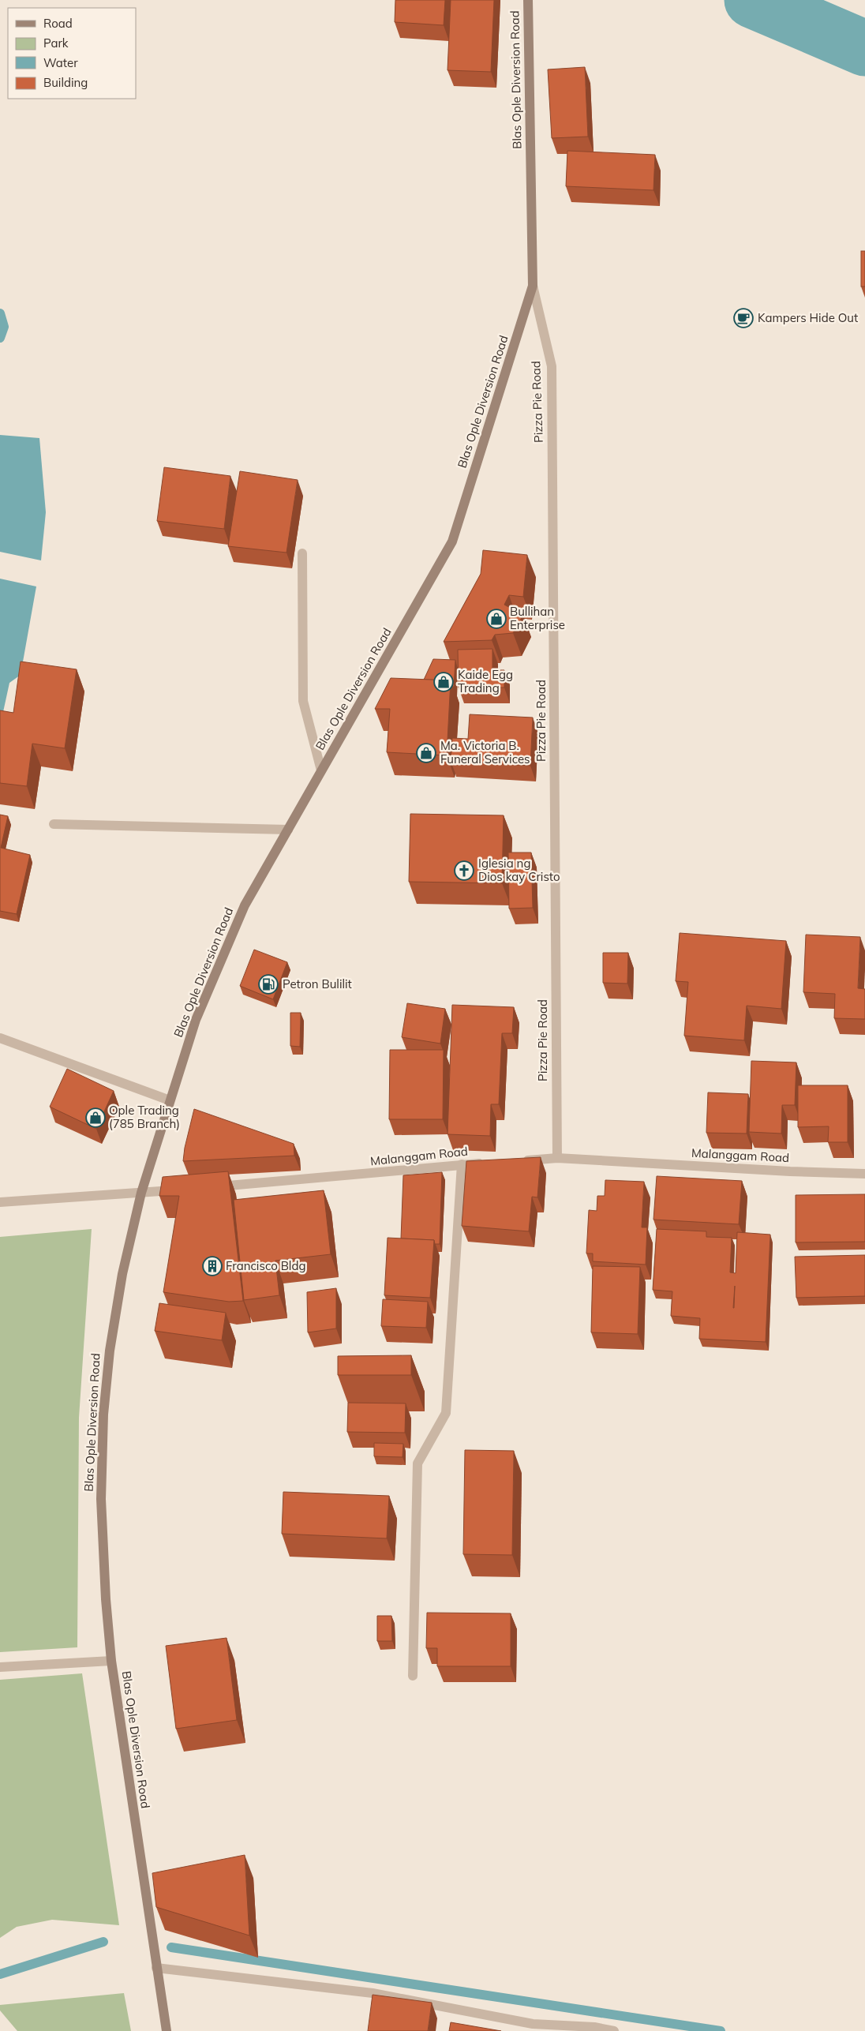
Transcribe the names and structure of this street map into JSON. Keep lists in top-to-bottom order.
{
  "streets": {
    "main road": ["Blas Ople Diversion Road"],
    "street": ["Pizza Pie Road", "Malanggam Road"]
  },
  "crossings": [
    ["Blas Ople Diversion Road", "Pizza Pie Road"],
    ["Pizza Pie Road", "Malanggam Road"]
  ],
  "places": {
    "cafe": ["Kampers Hide Out"],
    "shop": [
      "Bullihan Enterprise",
      "Kaide Egg Trading",
      "Ma. Victoria B. Funeral Services",
      "Ople Trading (785 Branch)"
    ],
    "church": ["Iglesia ng Dios kay Cristo"],
    "fuel station": ["Petron Bulilit"],
    "building": ["Francisco Bldg"]
  },
  "legend": [
    "Road",
    "Park",
    "Water",
    "Building"
  ]
}
